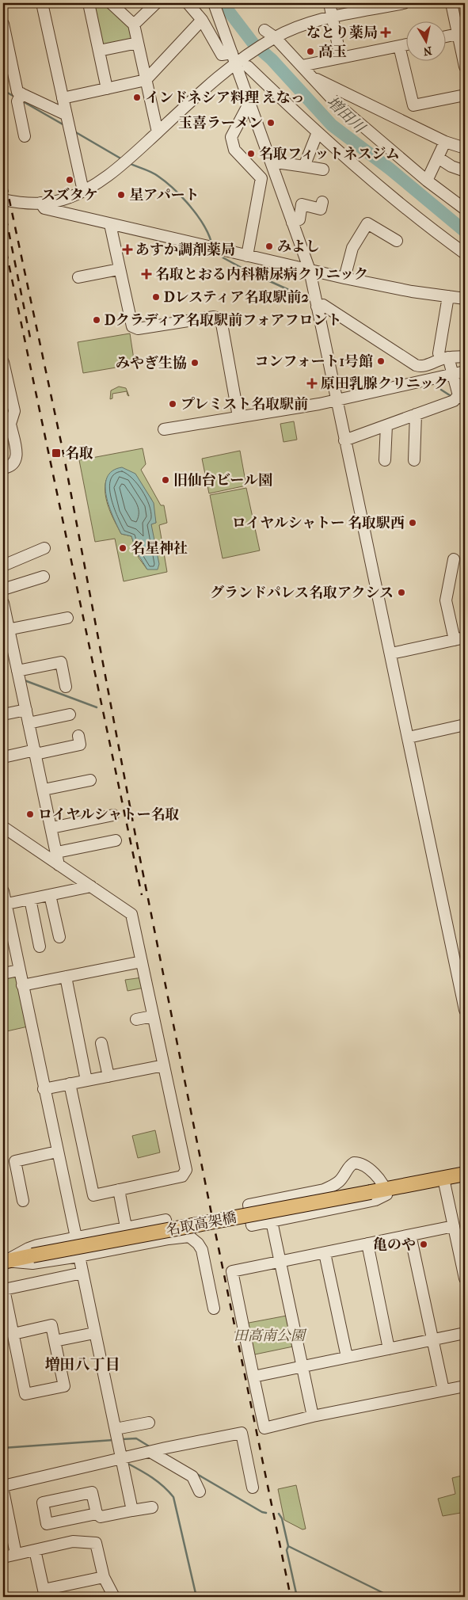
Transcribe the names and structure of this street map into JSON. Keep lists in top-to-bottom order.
{
  "streets": {
    "main road": ["名取高架橋"]
  },
  "districts": ["増田八丁目"],
  "water": ["増田川"],
  "parks": ["田高南公園"],
  "places": {
    "health": [
      "なとり薬局",
      "あすか調剤薬局",
      "名取とおる内科糖尿病クリニック",
      "原田乳腺クリニック"
    ],
    "other": [
      "高玉",
      "インドネシア料理 えなっ",
      "玉喜ラーメン",
      "名取フィットネスジム",
      "スズタケ",
      "星アパート",
      "みよし",
      "Dレスティア名取駅前2",
      "Dクラディア名取駅前フォアフロント",
      "コンフォート1号館",
      "みやぎ生協",
      "プレミスト名取駅前",
      "旧仙台ビール園",
      "ロイヤルシャトー 名取駅西",
      "名星神社",
      "グランドパレス名取アクシス",
      "ロイヤルシャトー名取",
      "亀のや"
    ],
    "transit": ["名取"]
  },
  "north": "bottom"
}
